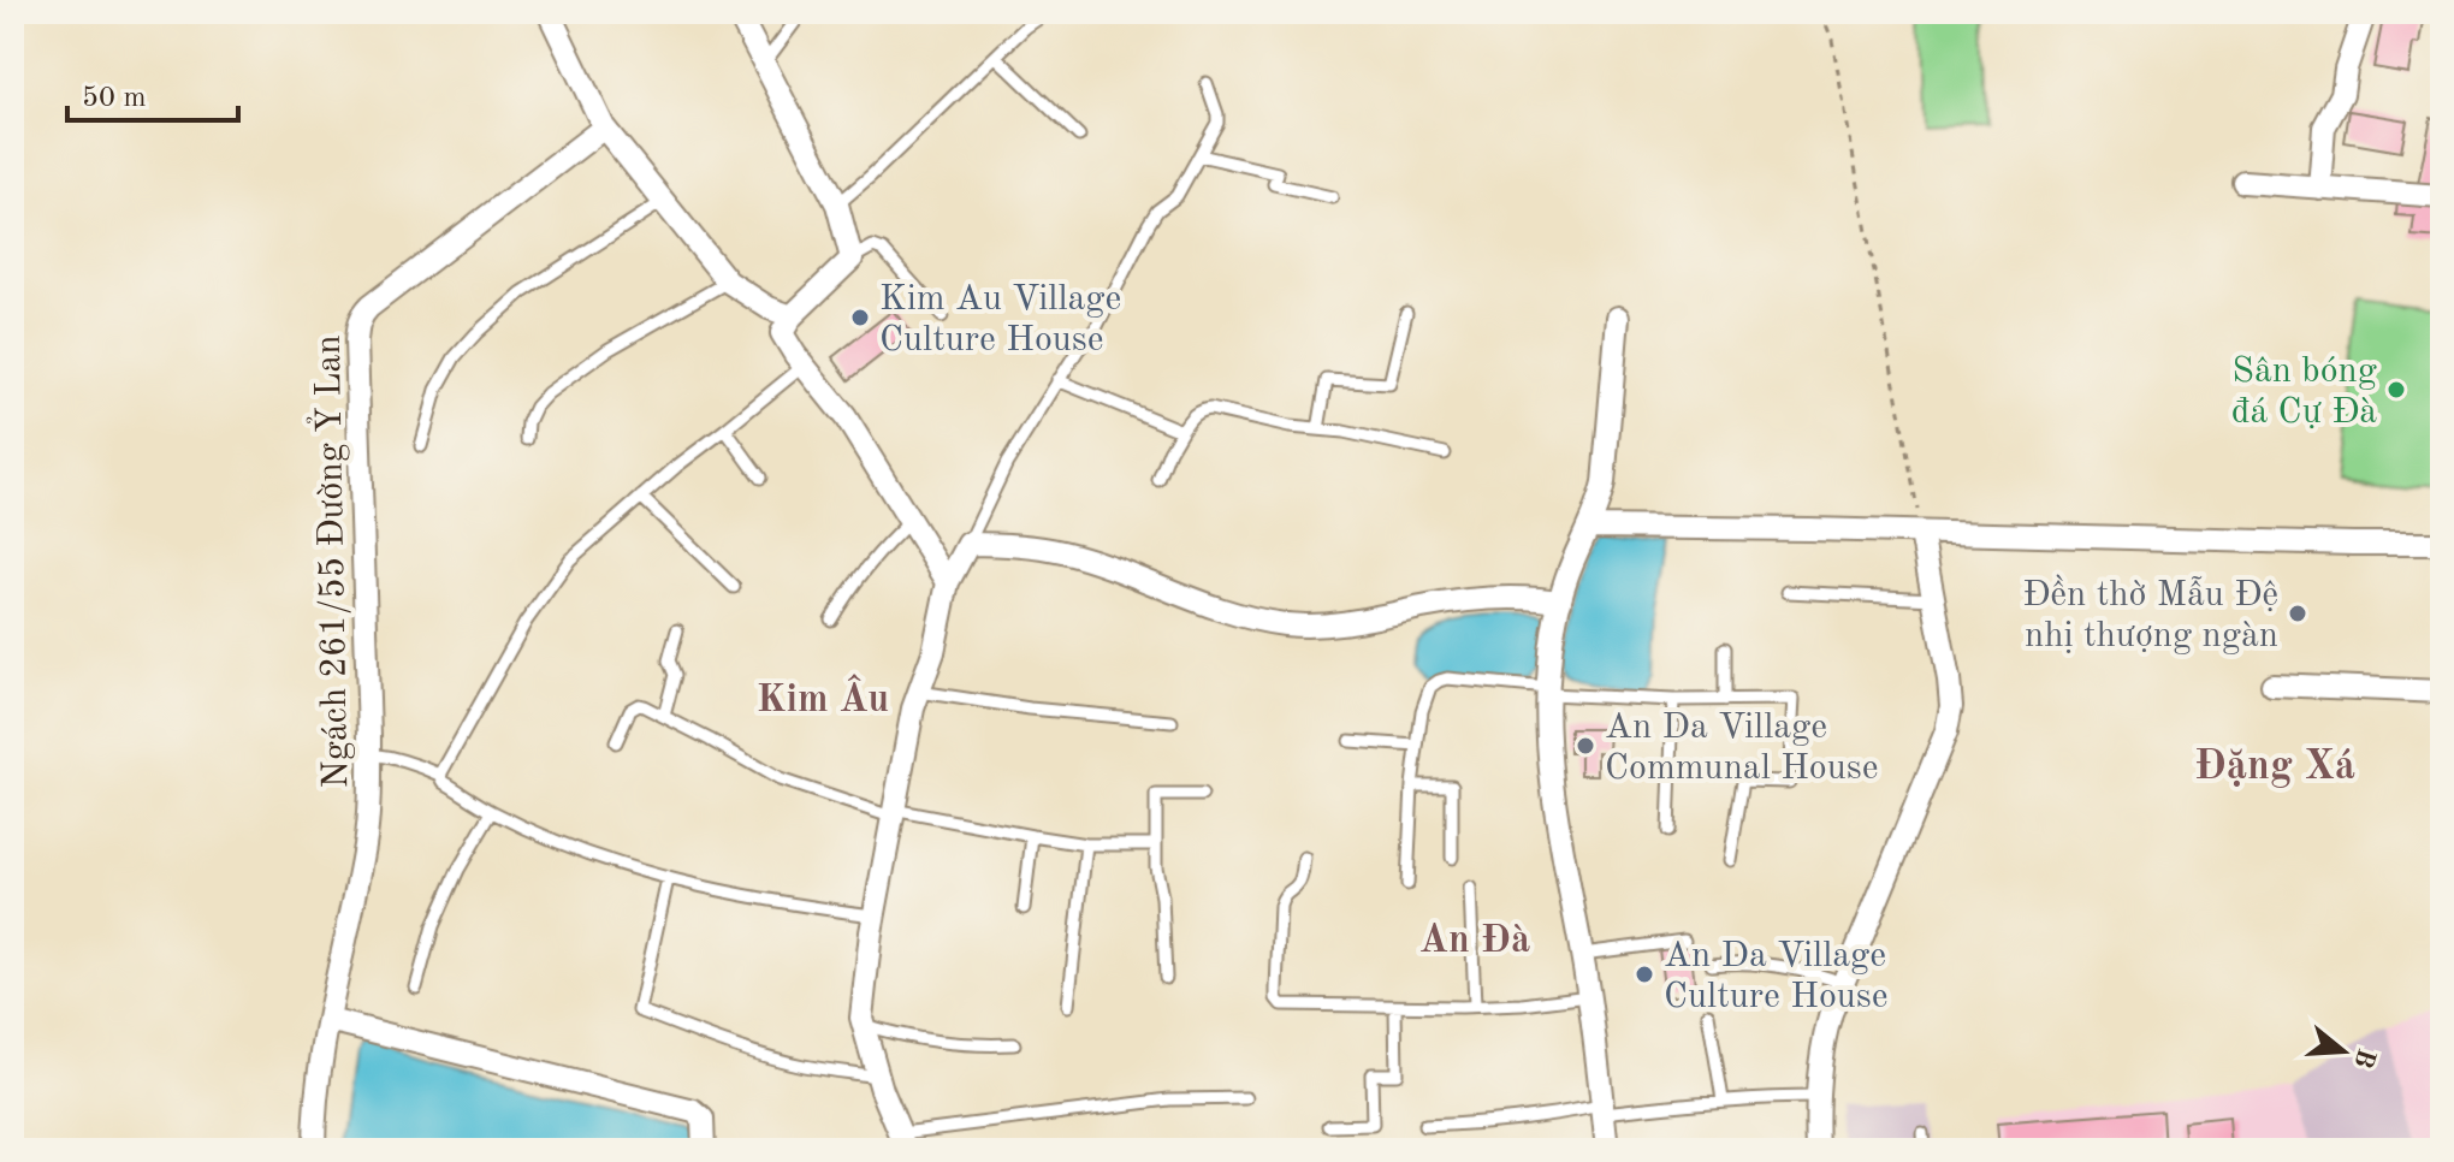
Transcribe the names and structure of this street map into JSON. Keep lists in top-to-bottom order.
{
  "streets": {
    "street": ["Ngách 261/55 Đường Ỷ Lan"]
  },
  "districts": ["Kim Âu", "Đặng Xá", "An Đà"],
  "places": [
    "Kim Au Village Culture House",
    "Sân bóng đá Cự Đà",
    "Đền thờ Mẫu Đệ nhị thượng ngàn",
    "An Da Village Communal House",
    "An Da Village Culture House"
  ],
  "scale_bar": "50 m",
  "north": "right"
}
